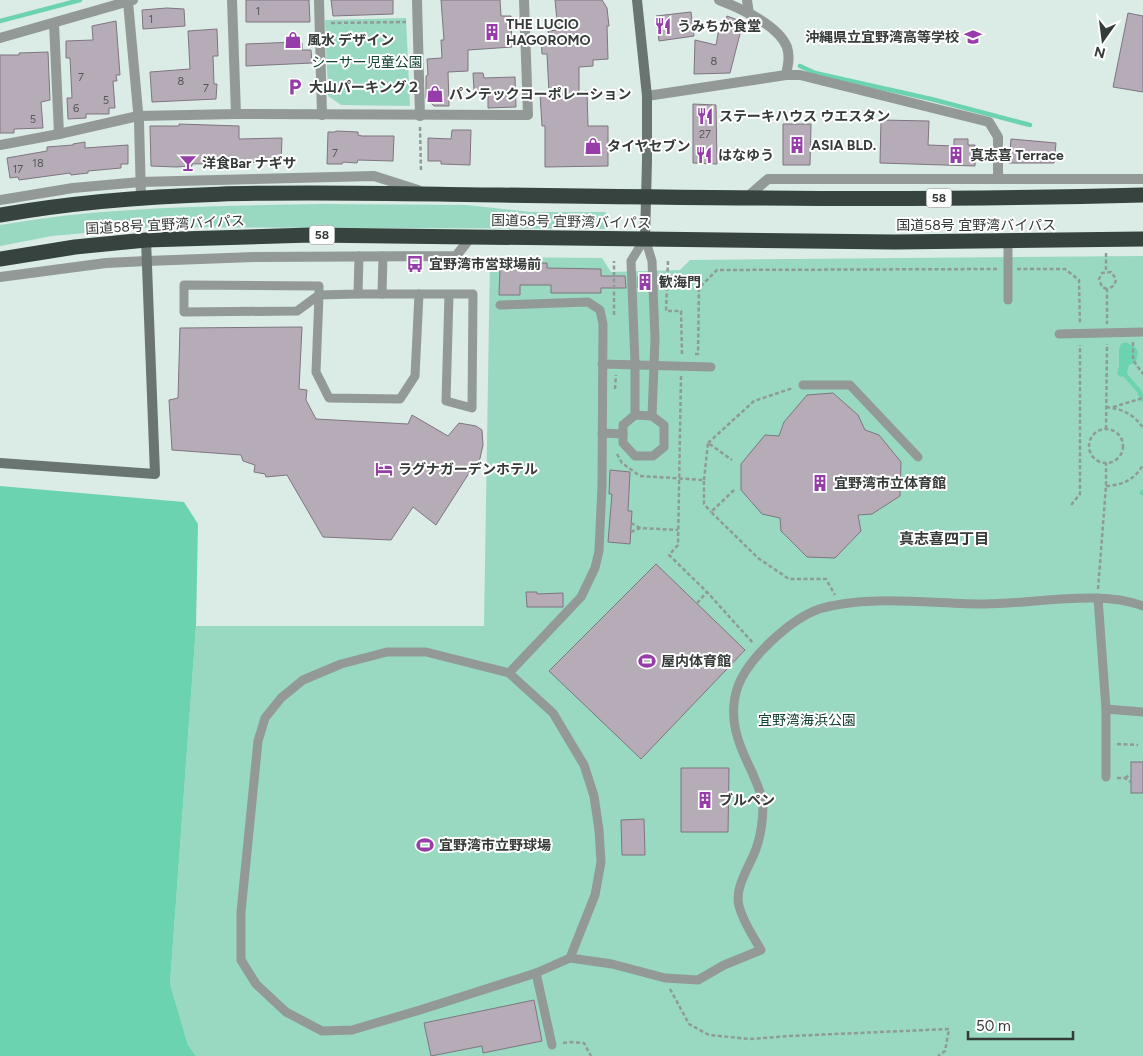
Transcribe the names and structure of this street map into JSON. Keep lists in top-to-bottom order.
{
  "streets": {
    "highway": ["58", "国道58号 宜野湾バイパス"]
  },
  "districts": ["真志喜四丁目"],
  "parks": ["シーサー児童公園", "宜野湾海浜公園"],
  "places": {
    "restaurant": ["うみちか食堂", "ステーキハウス ウエスタン", "はなゆう"],
    "building": [
      "THE LUCIO HAGOROMO",
      "ASIA BLD.",
      "真志喜 Terrace",
      "歓海門",
      "宜野湾市立体育館",
      "ブルペン"
    ],
    "school or university": ["沖縄県立宜野湾高等学校"],
    "shop": ["風水 デザイン", "パンテックコーポレーション", "タイヤセブン"],
    "parking": ["大山パーキング２"],
    "bar": ["洋食Bar ナギサ"],
    "bus stop": ["宜野湾市営球場前"],
    "hotel": ["ラグナガーデンホテル"],
    "sports": ["屋内体育館", "宜野湾市立野球場"]
  },
  "house_numbers": [
    "1",
    "1",
    "8",
    "7",
    "8",
    "7",
    "5",
    "6",
    "5",
    "27",
    "7",
    "18",
    "17"
  ],
  "scale_bar": "50 m",
  "north": "bottom"
}
